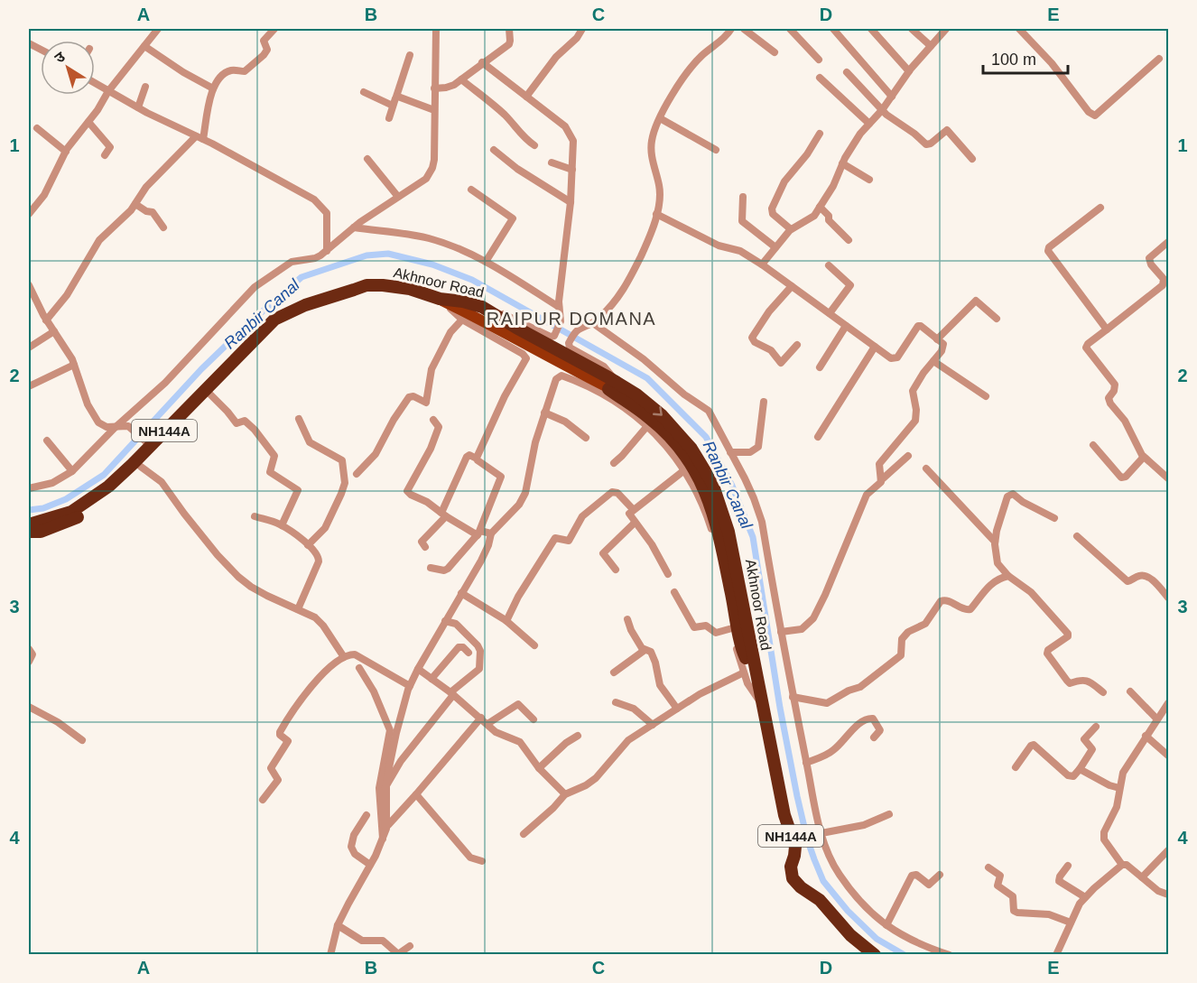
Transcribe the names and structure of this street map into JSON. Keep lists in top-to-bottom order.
{
  "streets": {
    "highway": ["Akhnoor Road", "NH144A"]
  },
  "districts": ["RAIPUR DOMANA"],
  "water": ["Ranbir Canal"],
  "scale_bar": "100 m",
  "north": "top left",
  "grid": {
    "columns": [
      "A",
      "B",
      "C",
      "D",
      "E"
    ],
    "rows": [
      "1",
      "2",
      "3",
      "4"
    ]
  }
}
